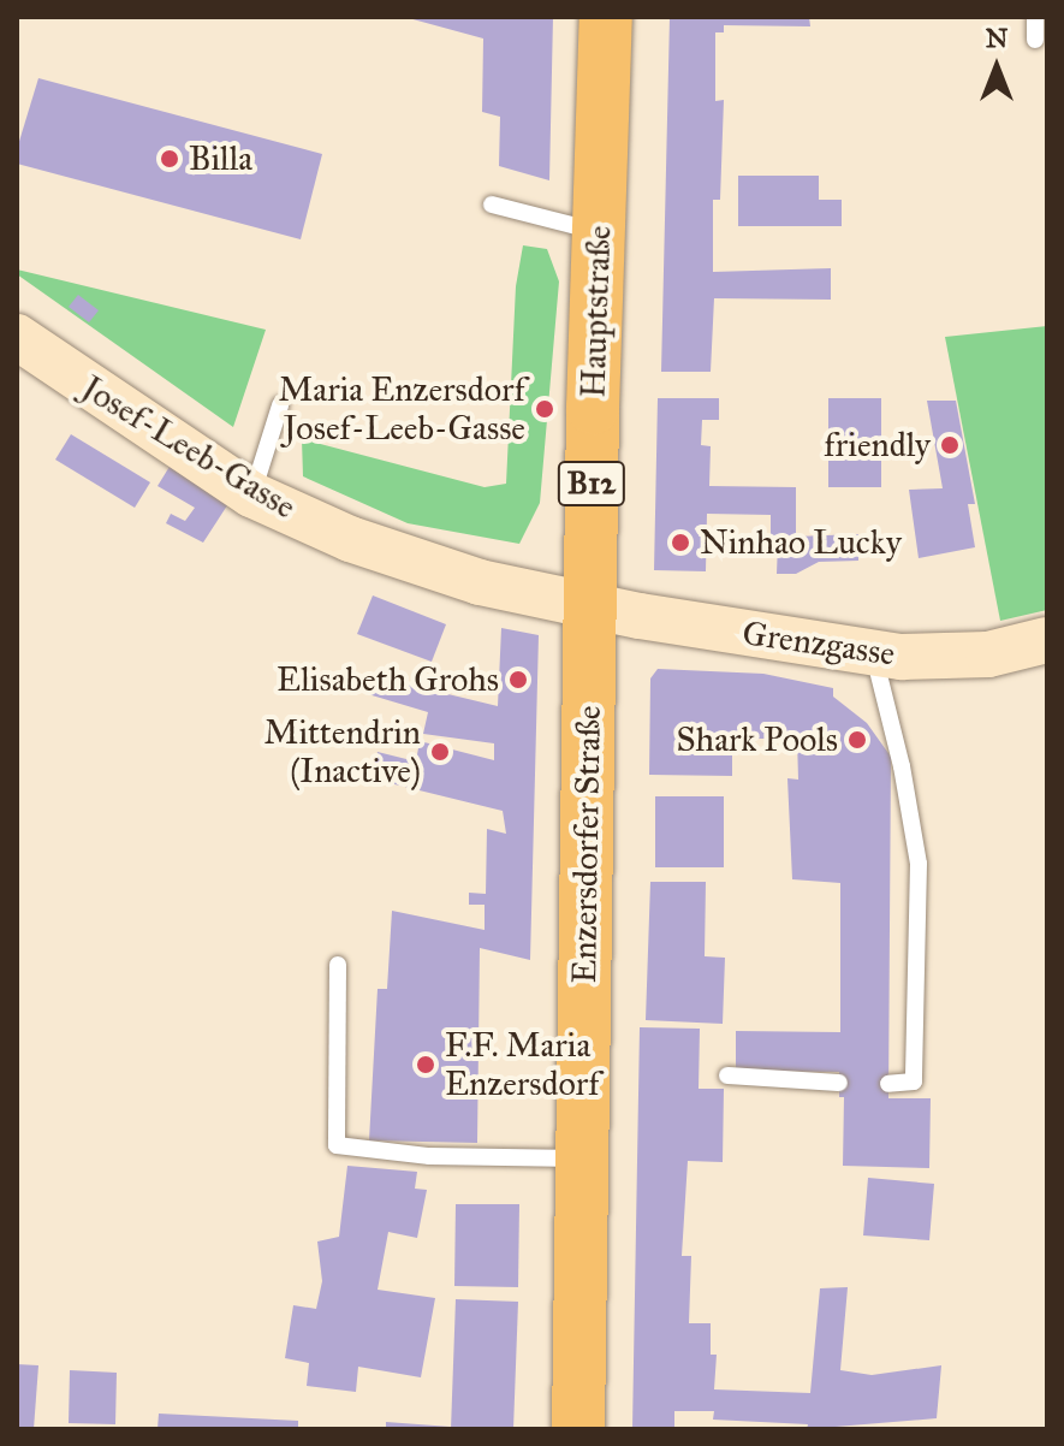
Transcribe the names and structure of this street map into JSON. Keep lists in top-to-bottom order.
{
  "streets": {
    "main road": ["Hauptstraße", "B12", "Enzersdorfer Straße"],
    "street": ["Josef-Leeb-Gasse", "Grenzgasse"]
  },
  "crossings": [
    ["Hauptstraße", "Josef-Leeb-Gasse"],
    ["Hauptstraße", "Grenzgasse"],
    ["Hauptstraße", "Enzersdorfer Straße"],
    ["Josef-Leeb-Gasse", "Grenzgasse"],
    ["Josef-Leeb-Gasse", "Enzersdorfer Straße"],
    ["Grenzgasse", "Enzersdorfer Straße"]
  ],
  "places": [
    "Billa",
    "Maria Enzersdorf Josef-Leeb-Gasse",
    "friendly",
    "Ninhao Lucky",
    "Elisabeth Grohs",
    "Shark Pools",
    "Mittendrin (Inactive)",
    "F.F. Maria Enzersdorf"
  ],
  "north": "top"
}
